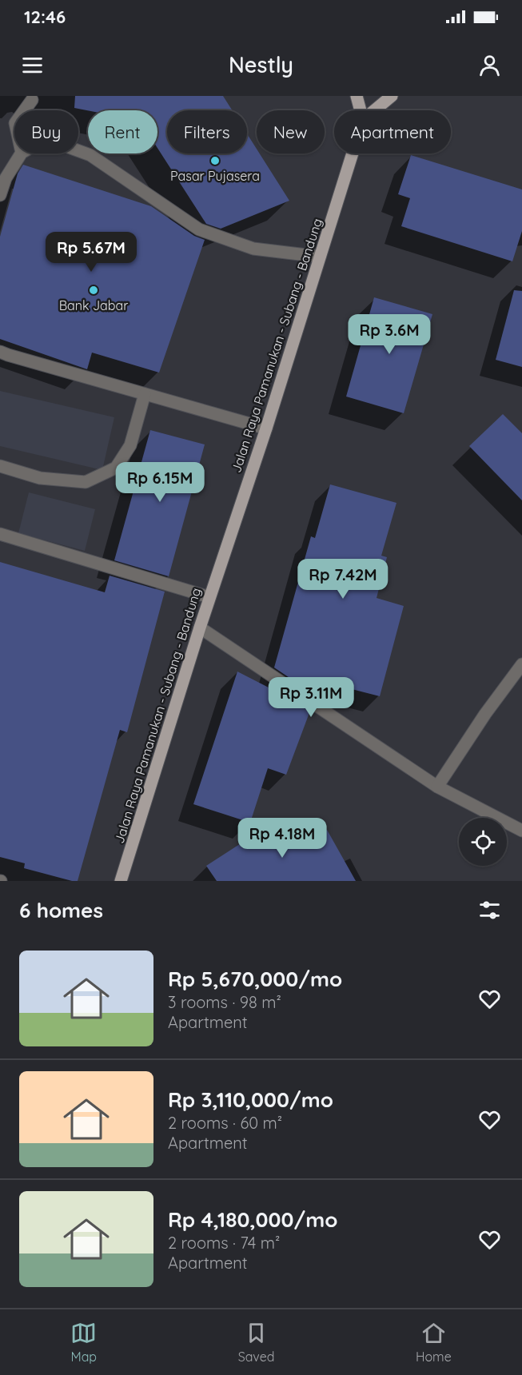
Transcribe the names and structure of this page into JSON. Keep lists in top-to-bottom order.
{
  "streets": {
    "main road": ["Jalan Raya Pamanukan - Subang - Bandung"]
  },
  "places": ["Pasar Pujasera", "Bank Jabar"],
  "page": {
    "status": "12:46",
    "header": "Nestly",
    "chip": [
      "Buy",
      "Rent",
      "Filters",
      "New",
      "Apartment"
    ],
    "price": [
      "Rp 5.67M",
      "Rp 3.6M",
      "Rp 6.15M",
      "Rp 7.42M",
      "Rp 3.11M",
      "Rp 4.18M"
    ],
    "heading": "6 homes",
    "list": [
      {
        "name": "Rp 5,670,000/mo",
        "note": "3 rooms · 98 m² · Apartment"
      },
      {
        "name": "Rp 3,110,000/mo",
        "note": "2 rooms · 60 m² · Apartment"
      },
      {
        "name": "Rp 4,180,000/mo",
        "note": "2 rooms · 74 m² · Apartment"
      }
    ],
    "tabs": ["Map", "Saved", "Home"]
  }
}
